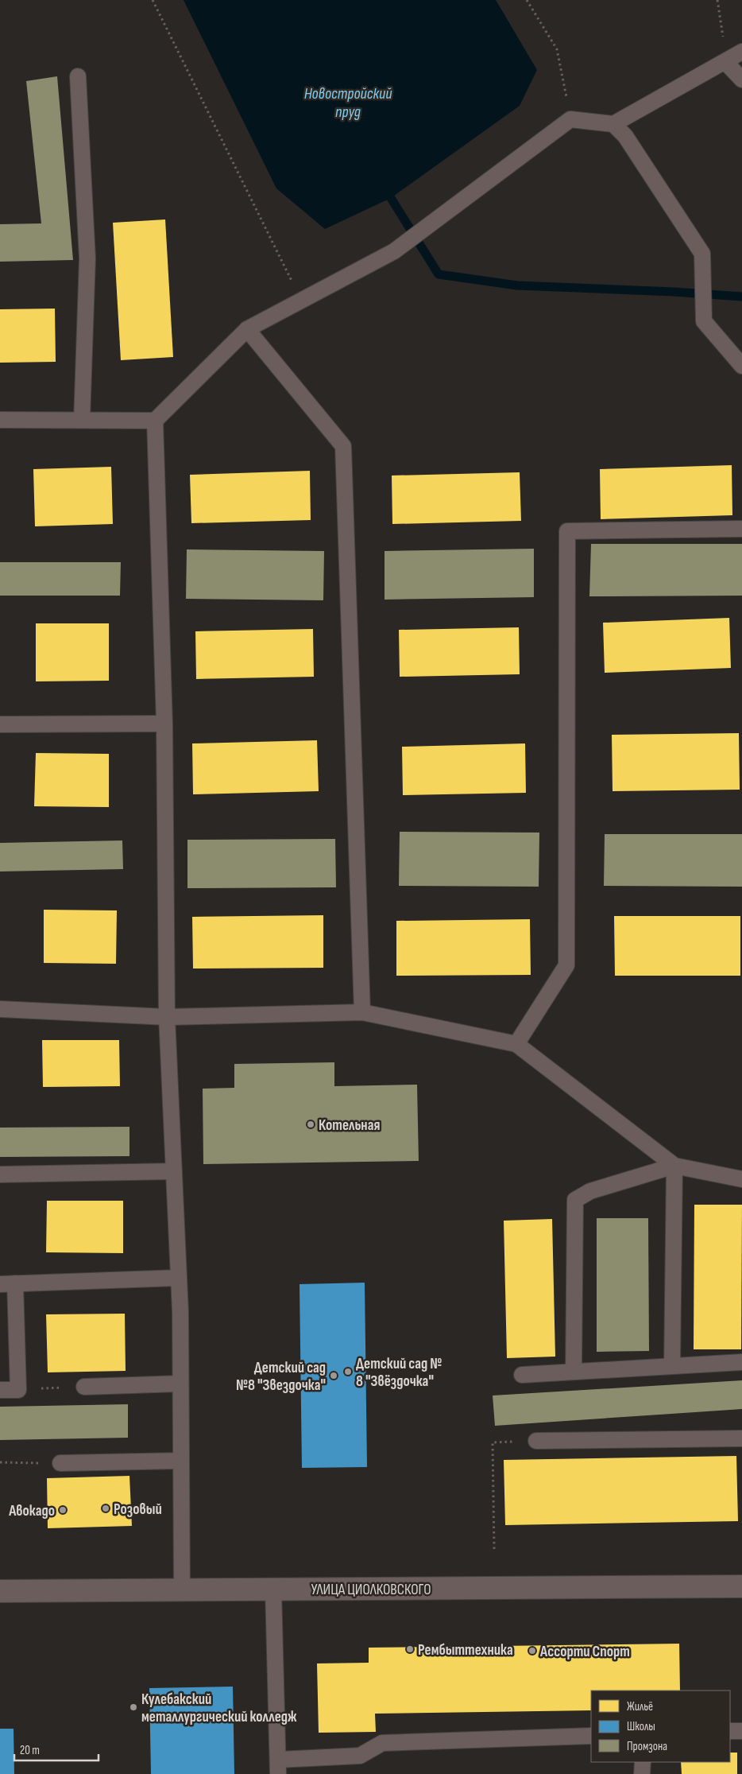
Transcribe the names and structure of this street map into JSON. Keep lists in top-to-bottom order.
{
  "streets": {
    "street": ["УЛИЦА ЦИОЛКОВСКОГО"]
  },
  "water": ["Новостройский пруд"],
  "places": [
    "Котельная",
    "Детский сад № 8 \"Звёздочка\"",
    "Детский сад №8 \"Звездочка\"",
    "Розовый",
    "Авокадо",
    "Рембыттехника",
    "Ассорти Спорт",
    "Кулебакский металлургический колледж"
  ],
  "legend": ["Жильё", "Школы", "Промзона"],
  "scale_bar": "20 m"
}
